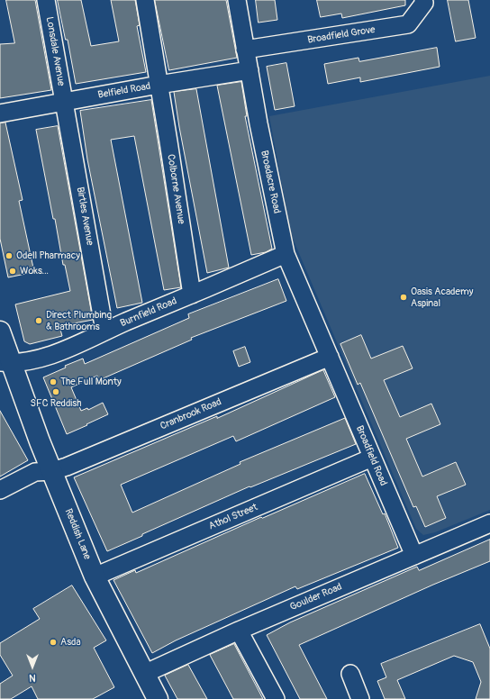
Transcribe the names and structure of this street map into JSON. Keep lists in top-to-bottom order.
{
  "streets": {
    "main road": ["Reddish Lane"],
    "street": [
      "Broadfield Grove",
      "Lonsdale Avenue",
      "Belfield Road",
      "Broadacre Road",
      "Colborne Avenue",
      "Birtles Avenue",
      "Burnfield Road",
      "Cranbrook Road",
      "Broadfield Road",
      "Athol Street",
      "Goulder Road"
    ]
  },
  "crossings": [
    ["Broadfield Grove", "Broadacre Road"],
    ["Lonsdale Avenue", "Belfield Road"],
    ["Lonsdale Avenue", "Birtles Avenue"],
    ["Belfield Road", "Broadacre Road"],
    ["Belfield Road", "Colborne Avenue"],
    ["Belfield Road", "Birtles Avenue"],
    ["Broadacre Road", "Burnfield Road"],
    ["Broadacre Road", "Cranbrook Road"],
    ["Broadacre Road", "Broadfield Road"],
    ["Colborne Avenue", "Burnfield Road"],
    ["Birtles Avenue", "Burnfield Road"],
    ["Burnfield Road", "Reddish Lane"],
    ["Cranbrook Road", "Broadfield Road"],
    ["Cranbrook Road", "Reddish Lane"],
    ["Broadfield Road", "Athol Street"],
    ["Broadfield Road", "Goulder Road"],
    ["Athol Street", "Reddish Lane"],
    ["Reddish Lane", "Goulder Road"]
  ],
  "places": [
    "Odell Pharmacy",
    "Woks...",
    "Oasis Academy Aspinal",
    "Direct Plumbing & Bathrooms",
    "The Full Monty",
    "SFC Reddish",
    "Asda"
  ],
  "north": "bottom"
}
